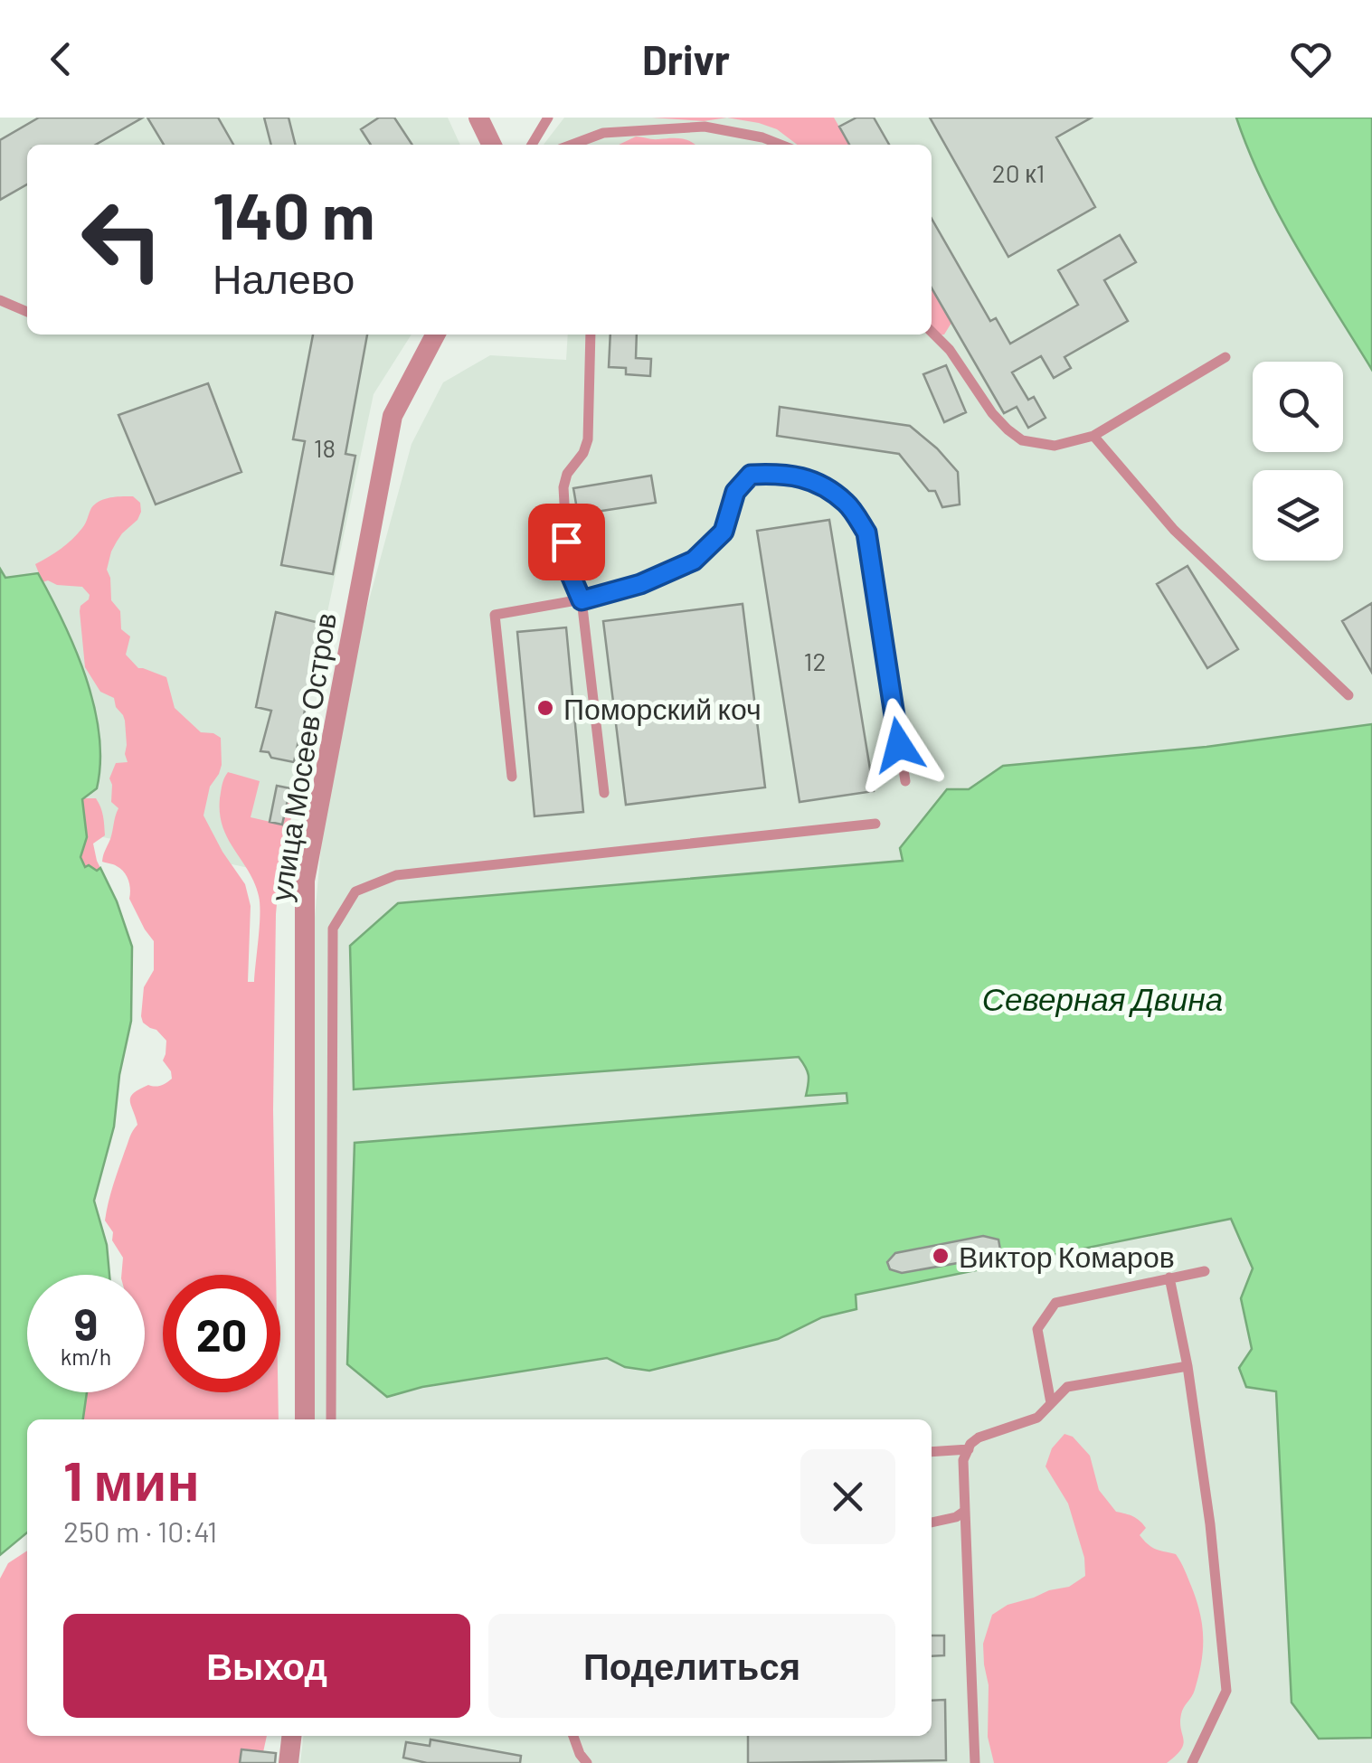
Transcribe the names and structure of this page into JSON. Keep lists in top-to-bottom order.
{
  "streets": {
    "street": ["улица Мосеев Остров"]
  },
  "water": ["Северная Двина"],
  "places": ["Поморский коч", "Виктор Комаров"],
  "house_numbers": ["20 к1", "18", "12"],
  "page": {
    "header": "Drivr",
    "turn": ["140 m", "Налево"],
    "speed": "9 km/h",
    "limit": "20",
    "heading": ["1 мин", "250 m · 10:41"],
    "buttons": ["Выход", "Поделиться"]
  }
}
